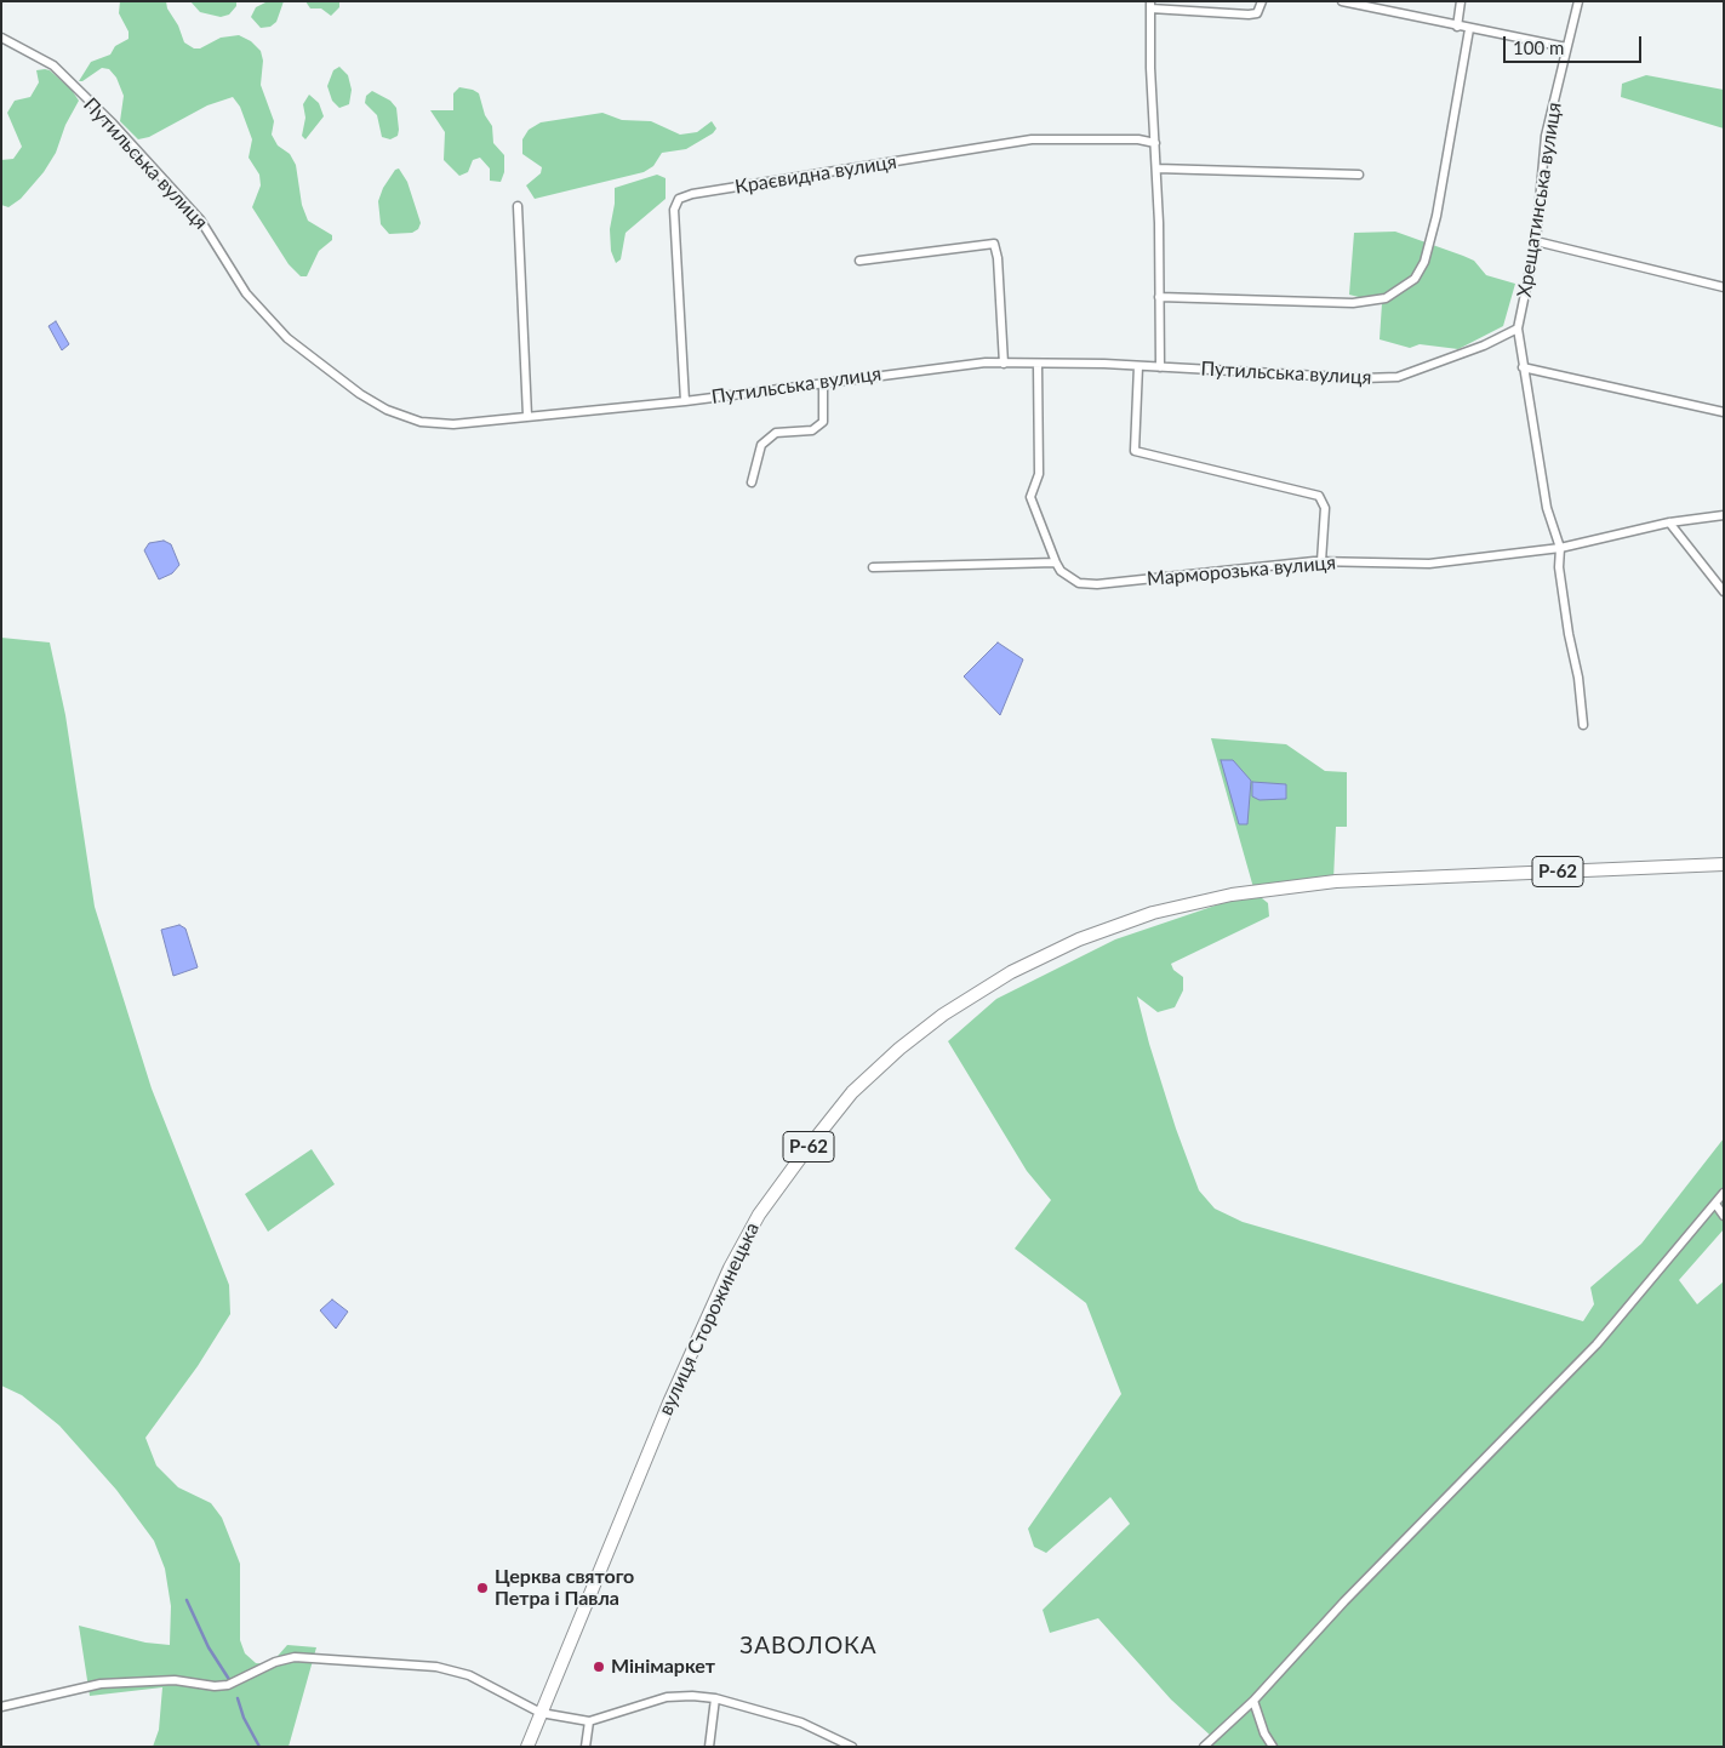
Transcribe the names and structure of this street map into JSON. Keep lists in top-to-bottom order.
{
  "streets": {
    "main road": ["Р-62", "вулиця Сторожинецька"],
    "street": [
      "Путильська вулиця",
      "Краєвидна вулиця",
      "Хрещатинська вулиця",
      "Марморозька вулиця"
    ]
  },
  "crossings": [
    ["Путильська вулиця", "Краєвидна вулиця"],
    ["Путильська вулиця", "Хрещатинська вулиця"]
  ],
  "districts": ["ЗАВОЛОКА"],
  "places": ["Церква святого Петра і Павла", "Мінімаркет"],
  "scale_bar": "100 m"
}
